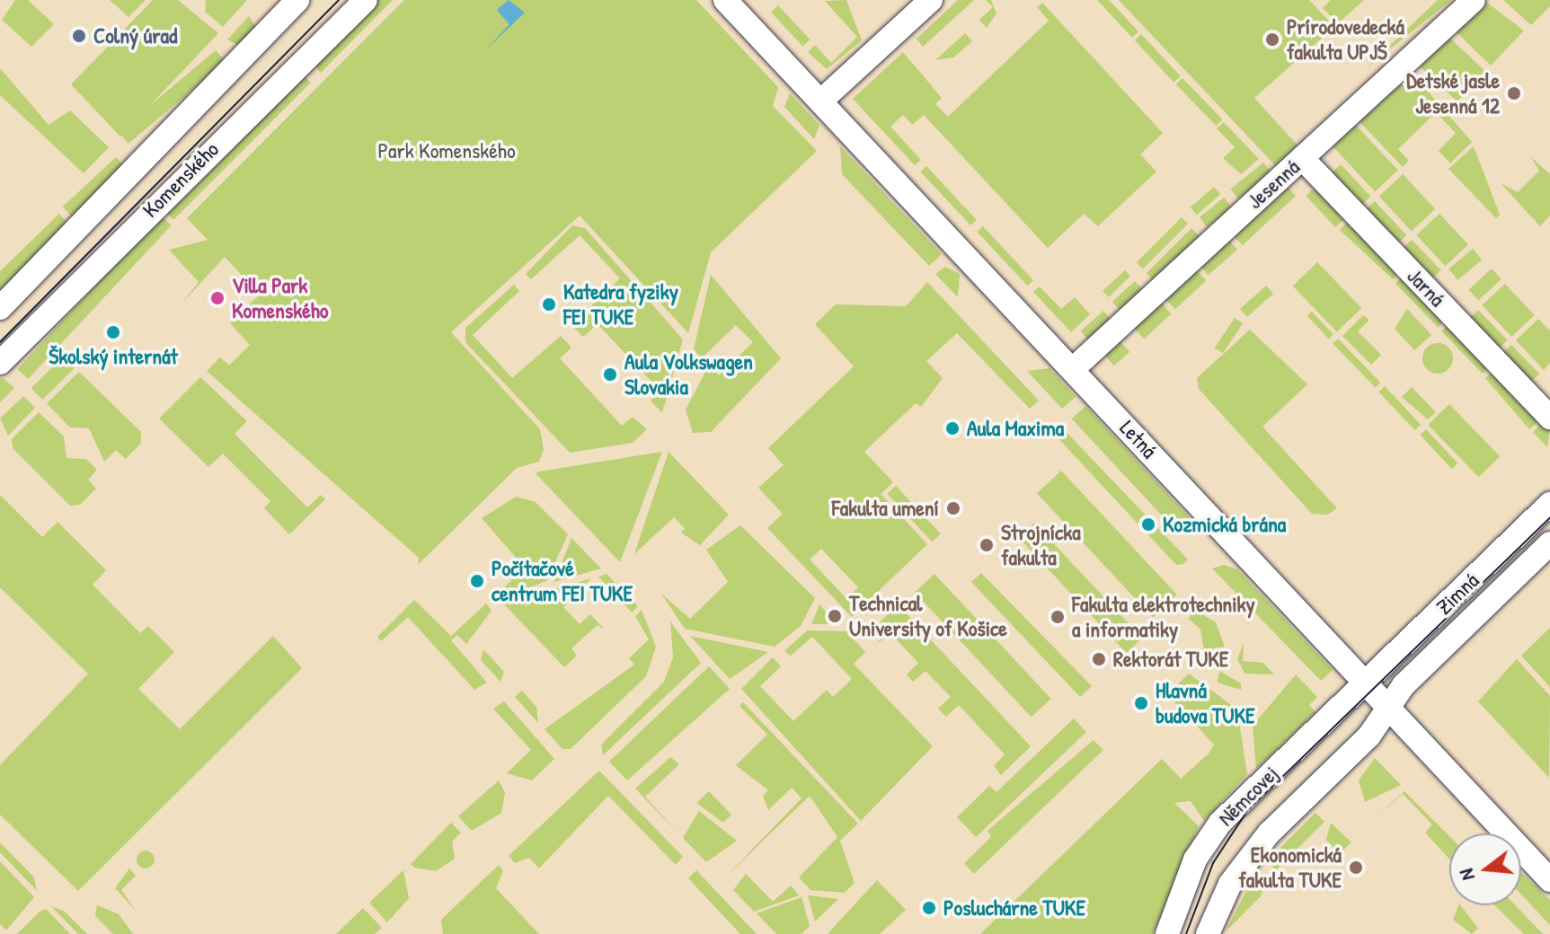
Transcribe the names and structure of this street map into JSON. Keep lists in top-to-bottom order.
{
  "streets": {
    "street": [
      "Komenského",
      "Jesenná",
      "Jarná",
      "Letná",
      "Zimná",
      "Němcovej"
    ]
  },
  "crossings": [
    ["Jesenná", "Jarná"],
    ["Jesenná", "Letná"],
    ["Letná", "Zimná"],
    ["Letná", "Němcovej"],
    ["Zimná", "Němcovej"]
  ],
  "parks": ["Park Komenského"],
  "places": [
    "Colný úrad",
    "Prírodovedecká fakulta UPJŠ",
    "Detské jasle Jesenná 12",
    "Villa Park Komenského",
    "Katedra fyziky FEI TUKE",
    "Školský internát",
    "Aula Volkswagen Slovakia",
    "Aula Maxima",
    "Fakulta umení",
    "Kozmická brána",
    "Strojnícka fakulta",
    "Počítačové centrum FEI TUKE",
    "Technical University of Košice",
    "Fakulta elektrotechniky a informatiky",
    "Rektorát TUKE",
    "Hlavná budova TUKE",
    "Ekonomická fakulta TUKE",
    "Posluchárne TUKE"
  ],
  "north": "left"
}
